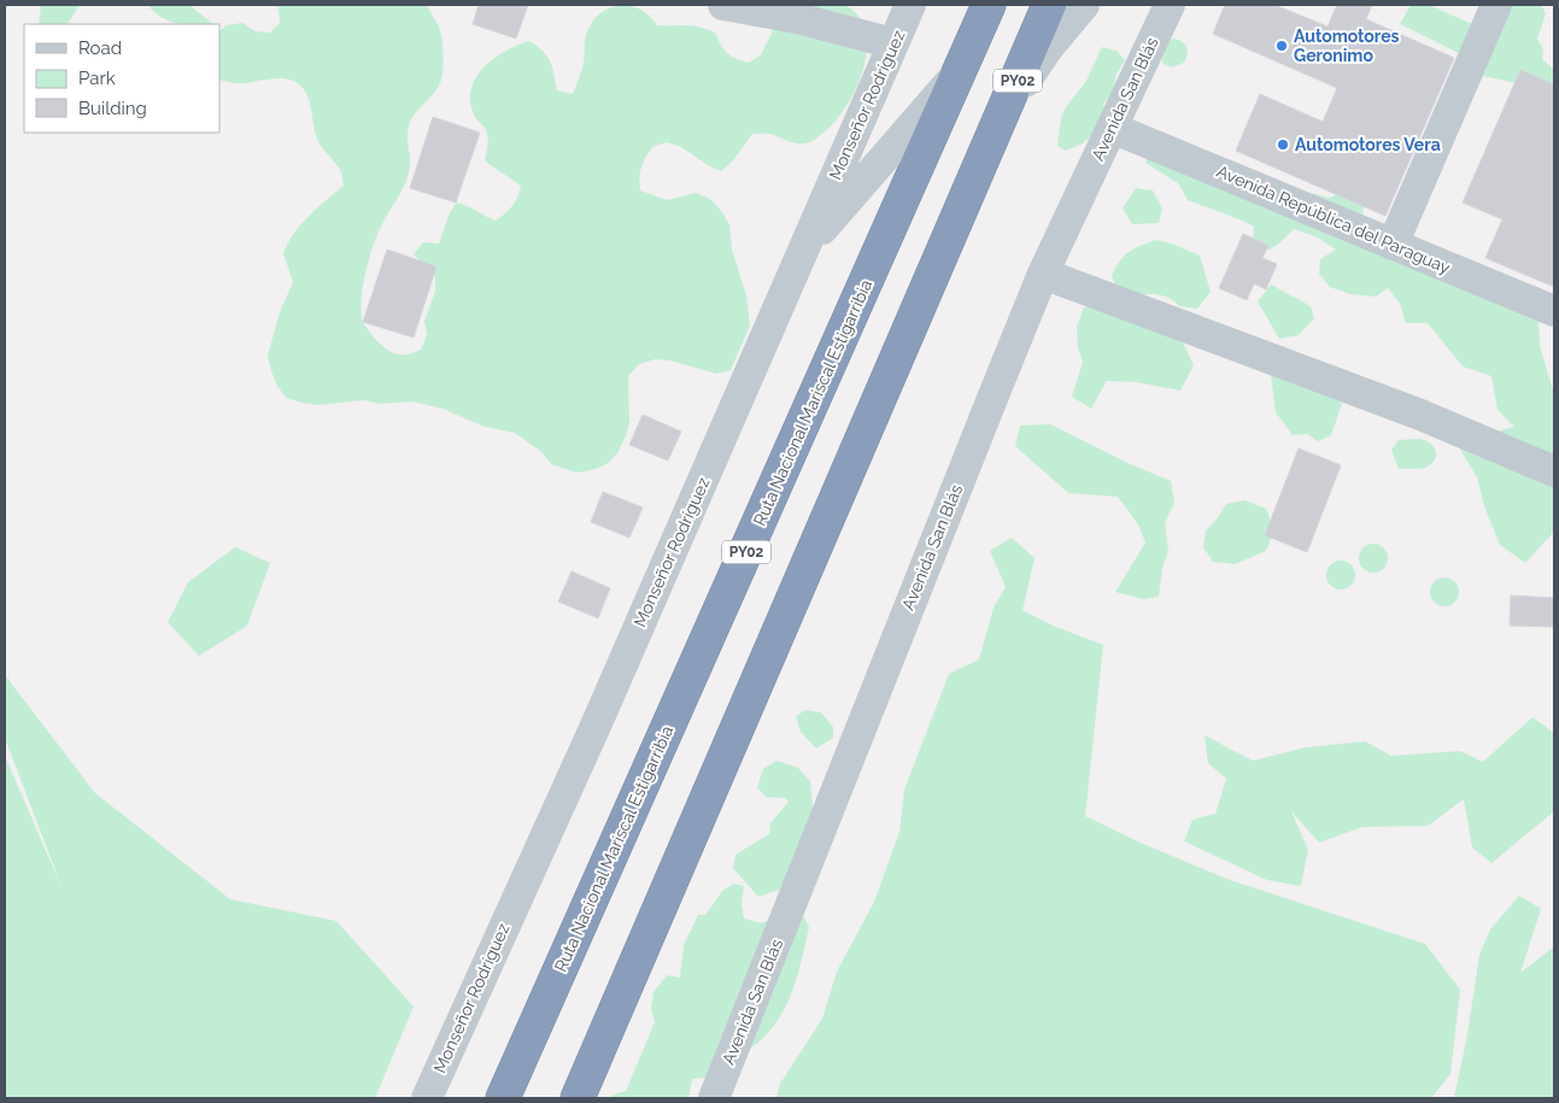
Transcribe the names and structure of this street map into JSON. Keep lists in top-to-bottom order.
{
  "streets": {
    "highway": ["PY02", "Ruta Nacional Mariscal Estigarribia"],
    "street": ["Avenida San Blás", "Monseñor Rodríguez", "Avenida República del Paraguay"]
  },
  "crossings": [
    ["Avenida San Blás", "Avenida República del Paraguay"]
  ],
  "places": ["Automotores Geronimo", "Automotores Vera"],
  "legend": ["Road", "Park", "Building"]
}
